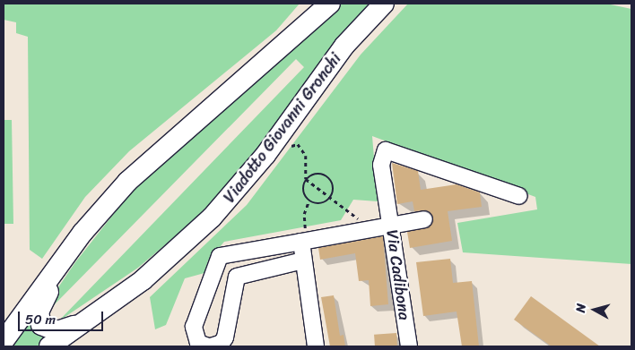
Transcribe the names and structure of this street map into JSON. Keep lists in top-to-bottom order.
{
  "streets": {
    "main road": ["Viadotto Giovanni Gronchi"],
    "street": ["Via Cadibona"]
  },
  "scale_bar": "50 m",
  "north": "left"
}
